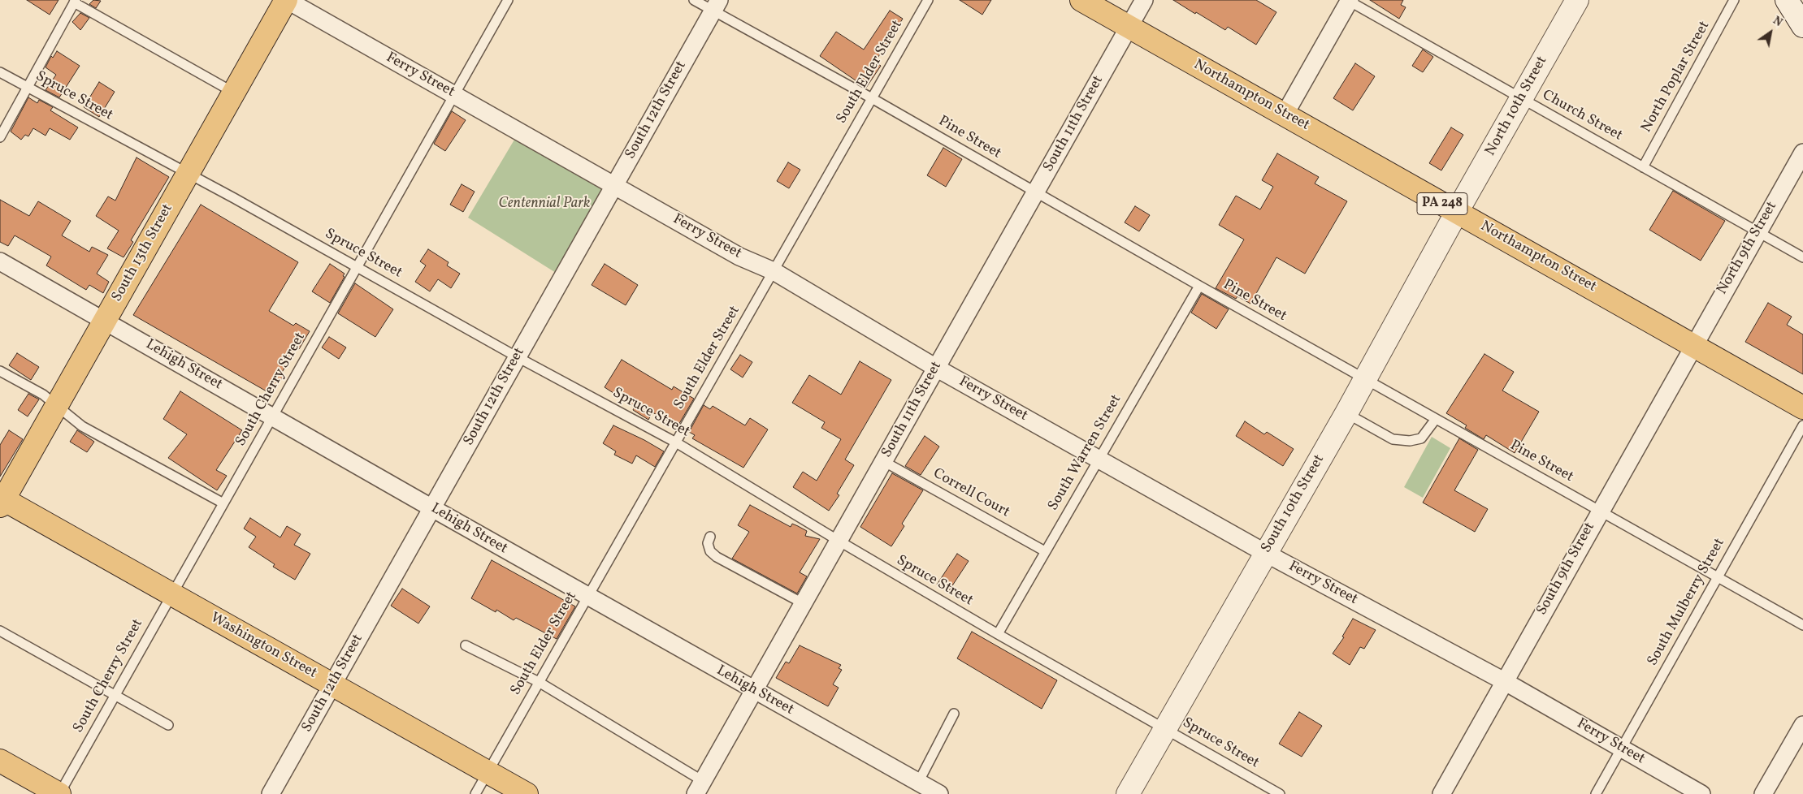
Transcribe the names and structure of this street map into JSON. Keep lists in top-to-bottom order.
{
  "streets": {
    "main road": [
      "Northampton Street",
      "PA 248",
      "South 13th Street",
      "Washington Street"
    ],
    "street": [
      "Ferry Street",
      "North 10th Street",
      "South 12th Street",
      "South 11th Street",
      "North 9th Street",
      "Lehigh Street",
      "South 10th Street",
      "South 9th Street"
    ],
    "lane": [
      "South Elder Street",
      "North Poplar Street",
      "Spruce Street",
      "Church Street",
      "Pine Street",
      "South Cherry Street",
      "South Warren Street",
      "Correll Court",
      "South Mulberry Street"
    ]
  },
  "crossings": [
    ["South Elder Street", "Ferry Street"],
    ["South Elder Street", "Spruce Street"],
    ["South Elder Street", "Pine Street"],
    ["South Elder Street", "Lehigh Street"],
    ["South Elder Street", "Washington Street"],
    ["Ferry Street", "South 12th Street"],
    ["Ferry Street", "South 11th Street"],
    ["Ferry Street", "South 13th Street"],
    ["Ferry Street", "South Cherry Street"],
    ["Ferry Street", "South Warren Street"],
    ["Ferry Street", "South 10th Street"],
    ["Ferry Street", "South 9th Street"],
    ["Ferry Street", "South Mulberry Street"],
    ["North Poplar Street", "Church Street"],
    ["Northampton Street", "North 10th Street"],
    ["Northampton Street", "South 11th Street"],
    ["Northampton Street", "North 9th Street"],
    ["Northampton Street", "South 10th Street"],
    ["Northampton Street", "South 9th Street"],
    ["Spruce Street", "South 12th Street"],
    ["Spruce Street", "South 11th Street"],
    ["Spruce Street", "South 13th Street"],
    ["Spruce Street", "South Cherry Street"],
    ["Spruce Street", "South Warren Street"],
    ["Spruce Street", "South 10th Street"],
    ["North 10th Street", "Church Street"],
    ["North 10th Street", "South 10th Street"],
    ["South 12th Street", "Pine Street"],
    ["South 12th Street", "Lehigh Street"],
    ["South 12th Street", "Washington Street"],
    ["Church Street", "North 9th Street"],
    ["South 11th Street", "Pine Street"],
    ["South 11th Street", "Lehigh Street"],
    ["South 11th Street", "Correll Court"],
    ["Pine Street", "South Warren Street"],
    ["Pine Street", "South 10th Street"],
    ["Pine Street", "South 9th Street"],
    ["Pine Street", "South Mulberry Street"],
    ["North 9th Street", "South 9th Street"],
    ["South 13th Street", "Lehigh Street"],
    ["South 13th Street", "Washington Street"],
    ["Lehigh Street", "South Cherry Street"],
    ["South Cherry Street", "Washington Street"],
    ["South Warren Street", "Correll Court"]
  ],
  "parks": ["Centennial Park"],
  "north": "top right"
}
